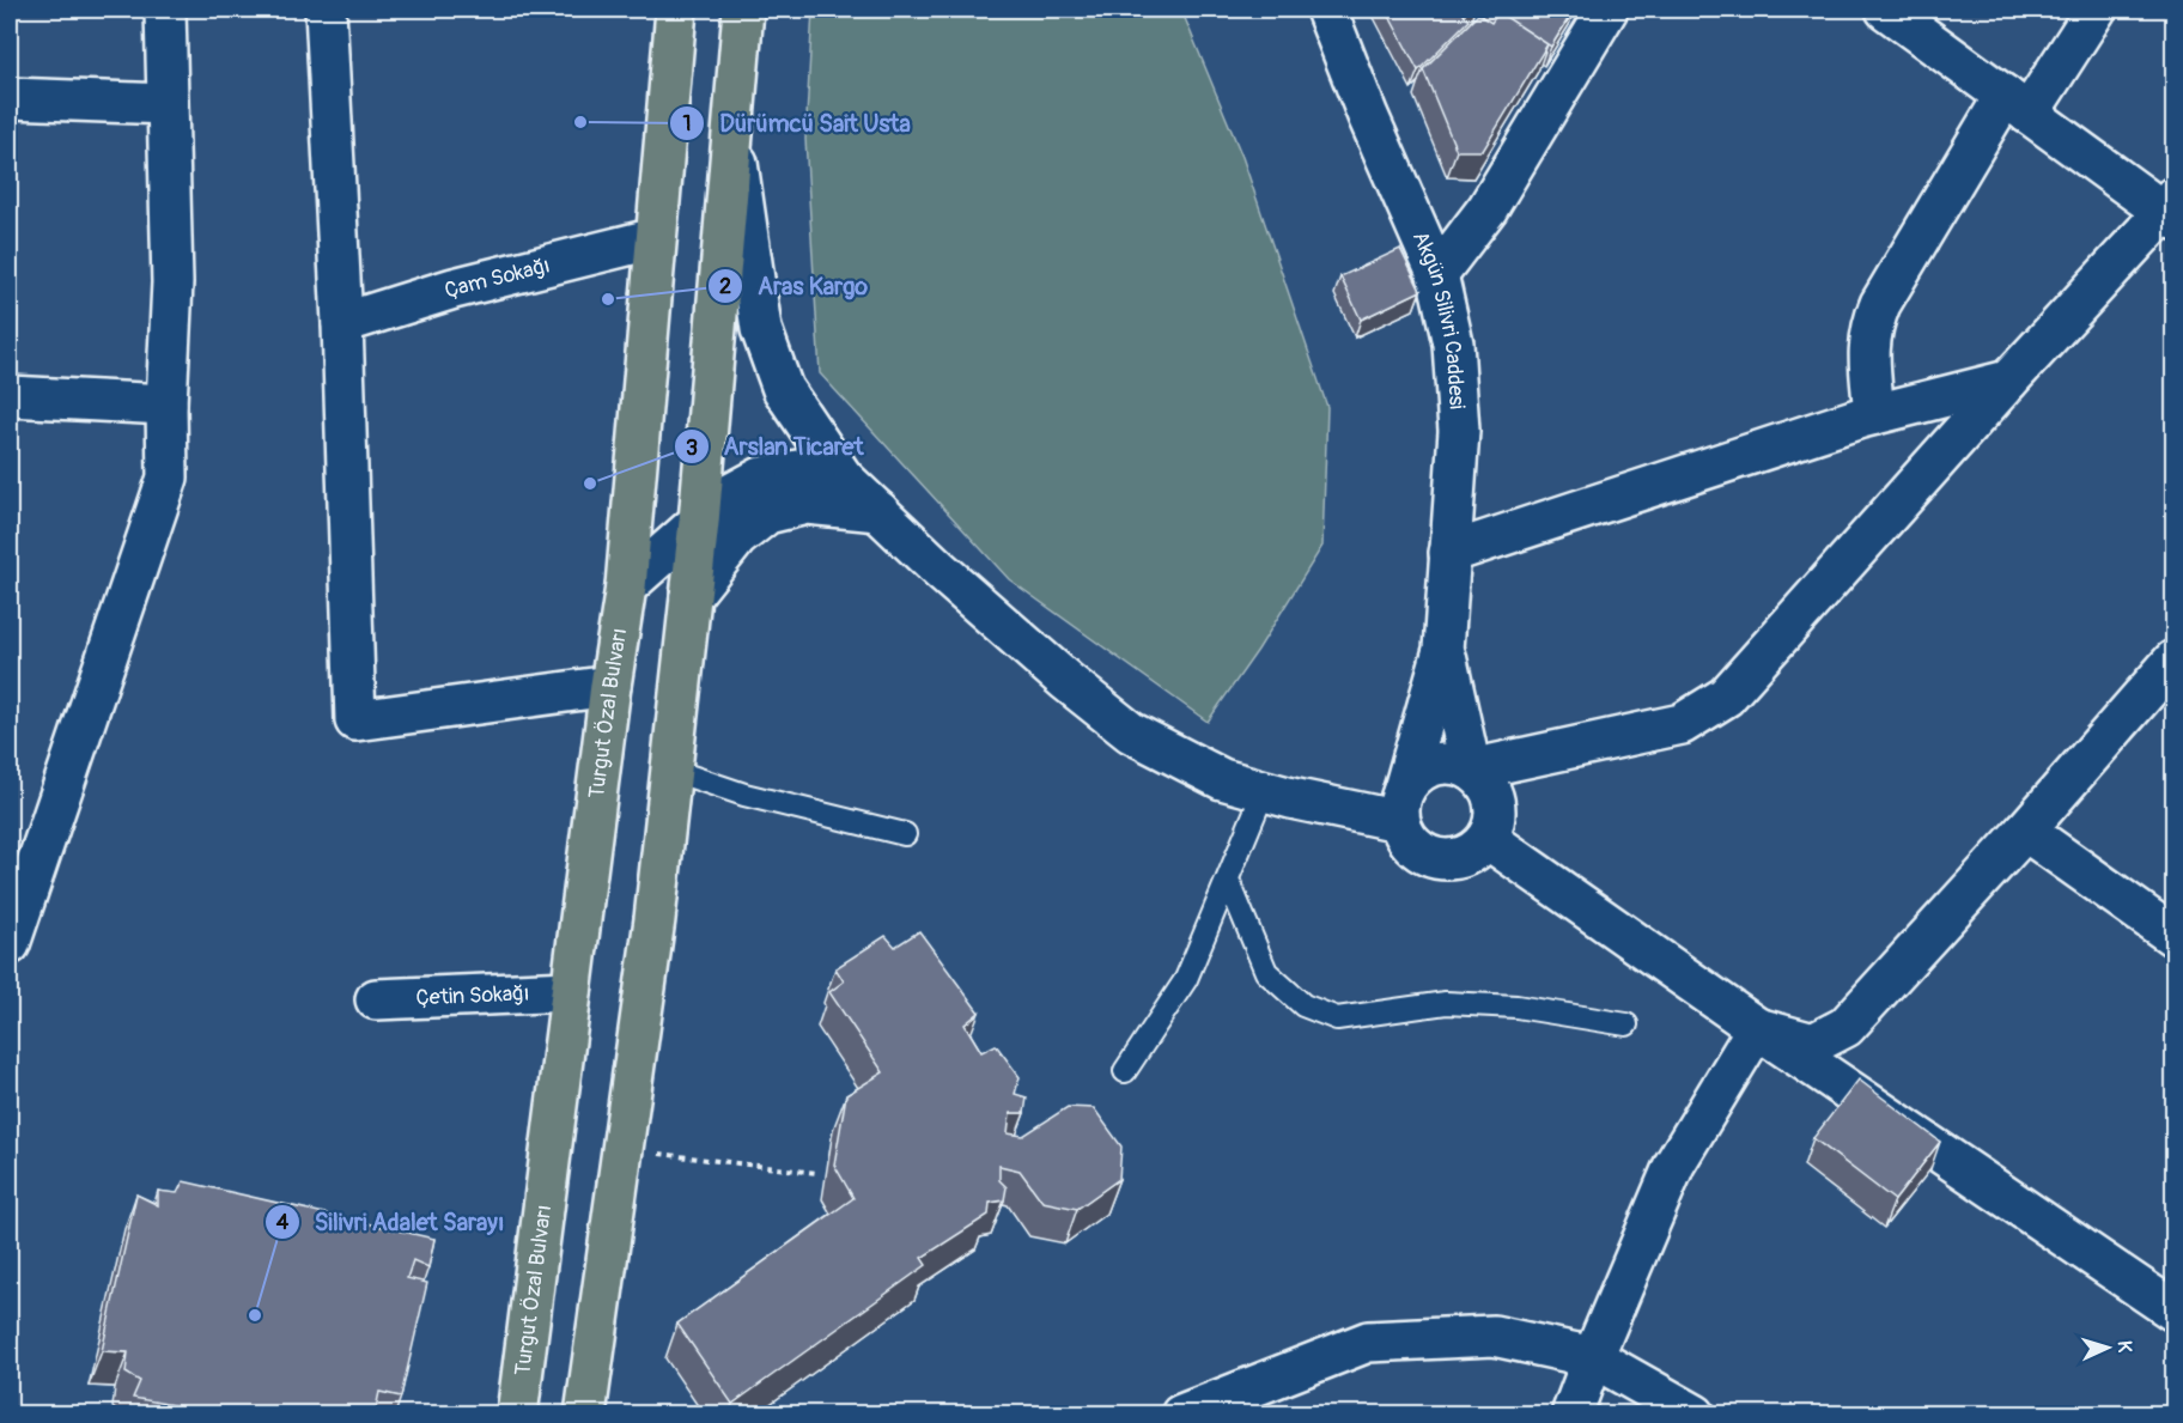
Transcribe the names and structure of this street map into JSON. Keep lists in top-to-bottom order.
{
  "streets": {
    "main road": ["Turgut Özal Bulvarı"],
    "street": ["Çam Sokağı", "Akgün Silivri Caddesi", "Çetin Sokağı"]
  },
  "crossings": [
    ["Çam Sokağı", "Turgut Özal Bulvarı"],
    ["Turgut Özal Bulvarı", "Çetin Sokağı"]
  ],
  "places": [
    "Dürümcü Sait Usta",
    "Aras Kargo",
    "Arslan Ticaret",
    "Silivri Adalet Sarayı"
  ],
  "north": "right"
}
